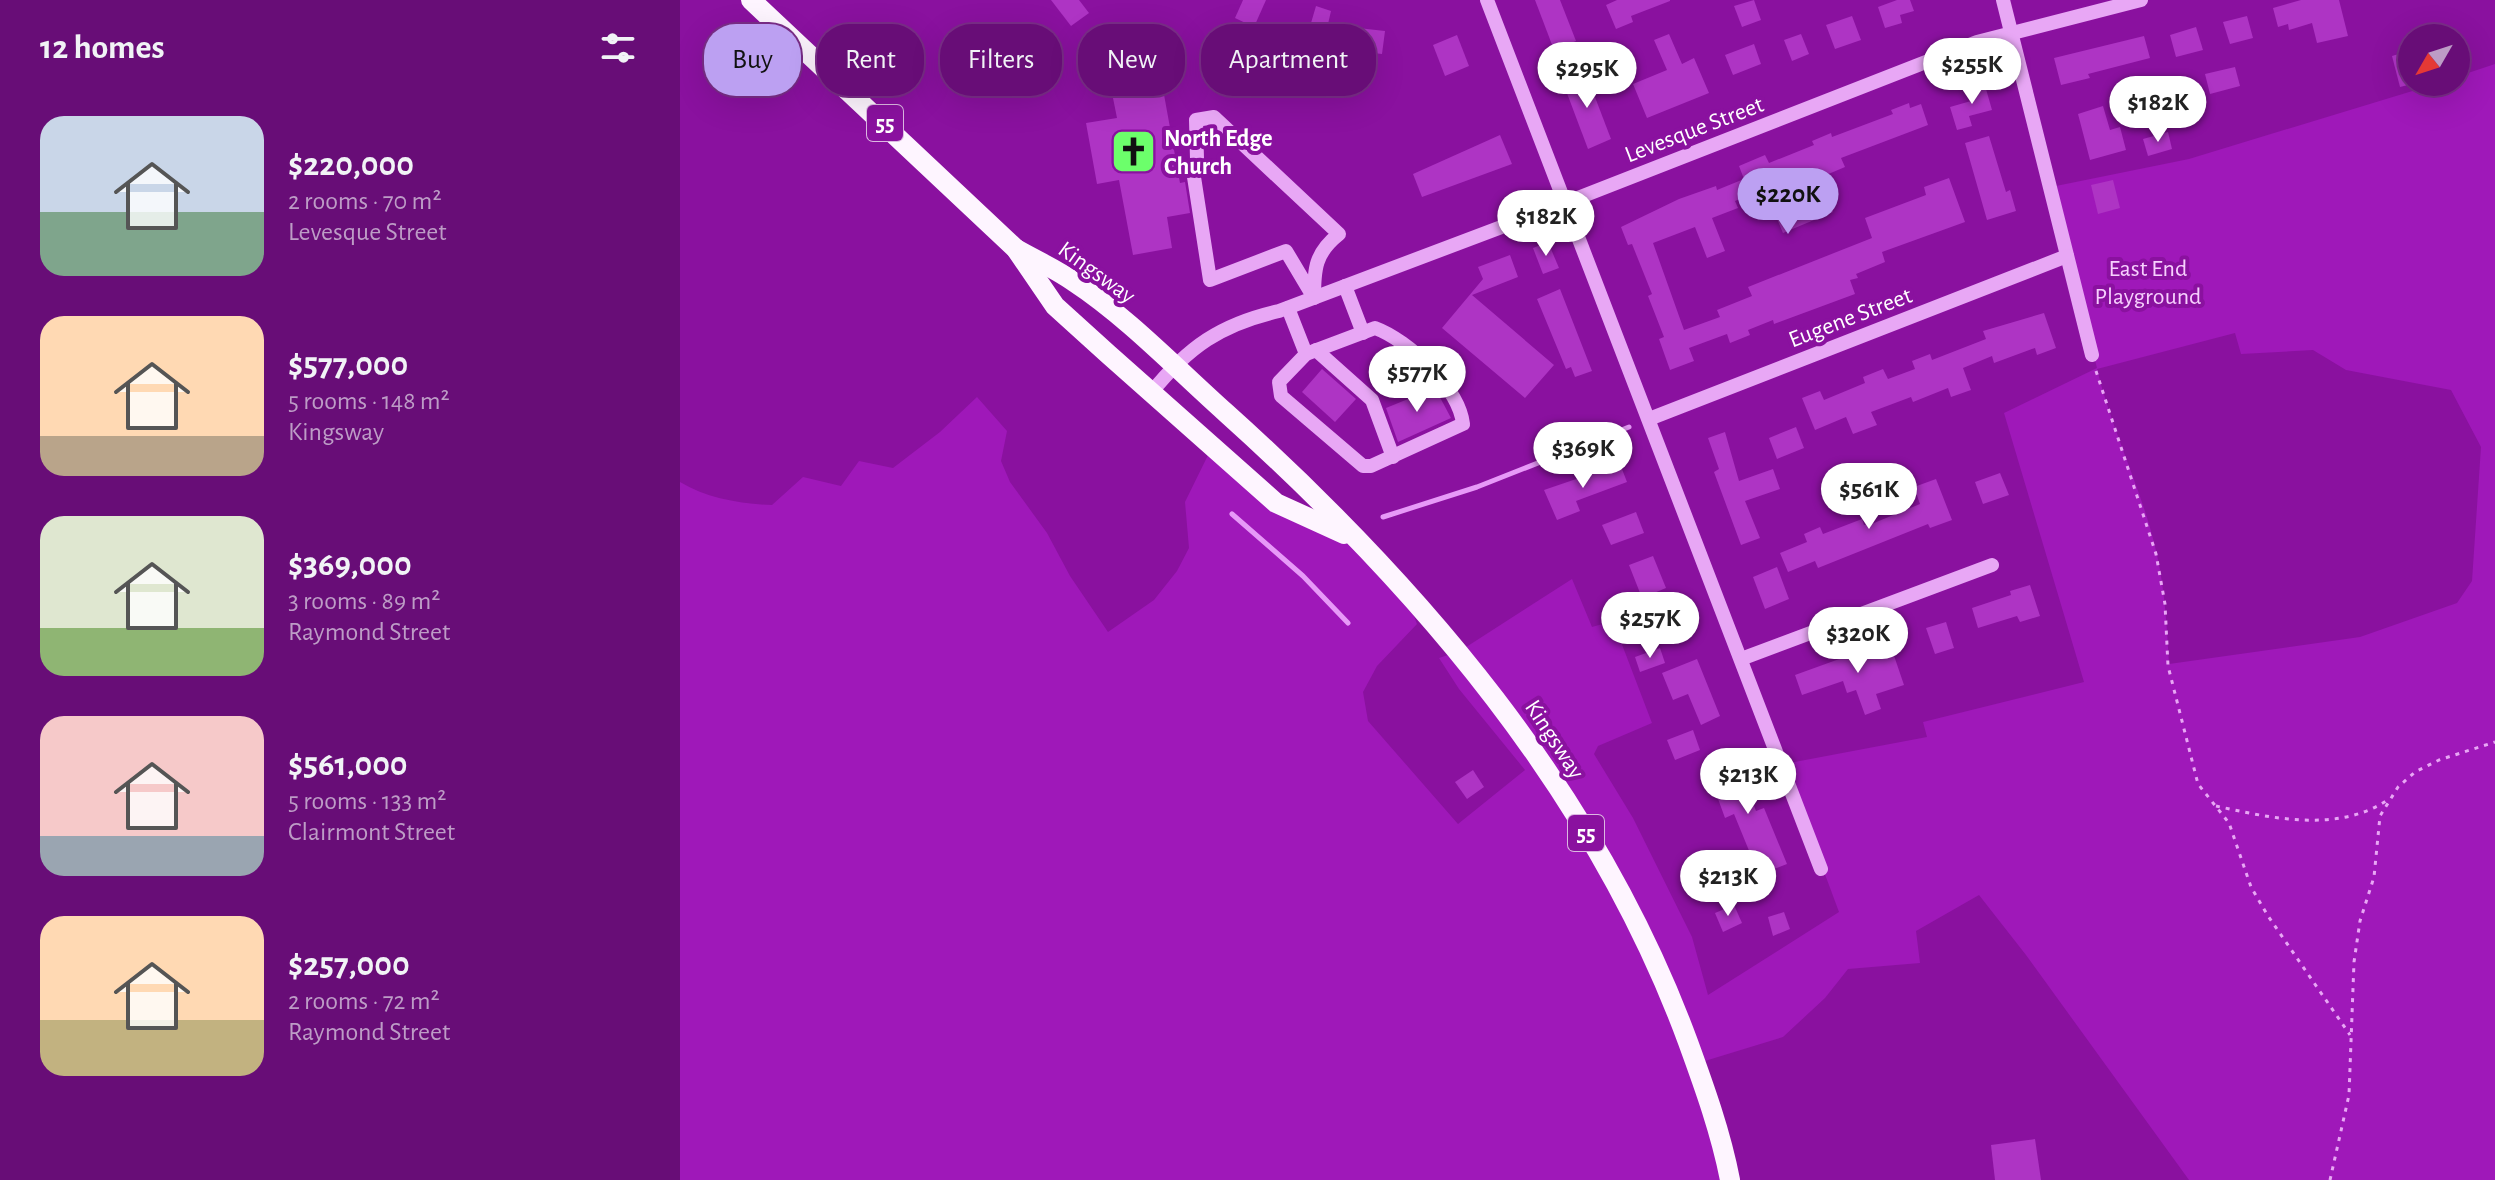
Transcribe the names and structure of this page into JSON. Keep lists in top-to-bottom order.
{
  "streets": {
    "main road": ["55", "Kingsway"],
    "street": ["Levesque Street", "Eugene Street"]
  },
  "crossings": [
    ["Levesque Street", "Kingsway"]
  ],
  "parks": ["East End Playground"],
  "places": {
    "church": ["North Edge Church"]
  },
  "north": "bottom left",
  "page": {
    "heading": "12 homes",
    "chip": [
      "Buy",
      "Rent",
      "Filters",
      "New",
      "Apartment"
    ],
    "price": [
      "$255K",
      "$295K",
      "$182K",
      "$220K",
      "$182K",
      "$577K",
      "$369K",
      "$561K",
      "$257K",
      "$320K",
      "$213K",
      "$213K"
    ],
    "list": [
      {
        "name": "$220,000",
        "note": "2 rooms · 70 m² · Levesque Street"
      },
      {
        "name": "$577,000",
        "note": "5 rooms · 148 m² · Kingsway"
      },
      {
        "name": "$369,000",
        "note": "3 rooms · 89 m² · Raymond Street"
      },
      {
        "name": "$561,000",
        "note": "5 rooms · 133 m² · Clairmont Street"
      },
      {
        "name": "$257,000",
        "note": "2 rooms · 72 m² · Raymond Street"
      }
    ]
  }
}
